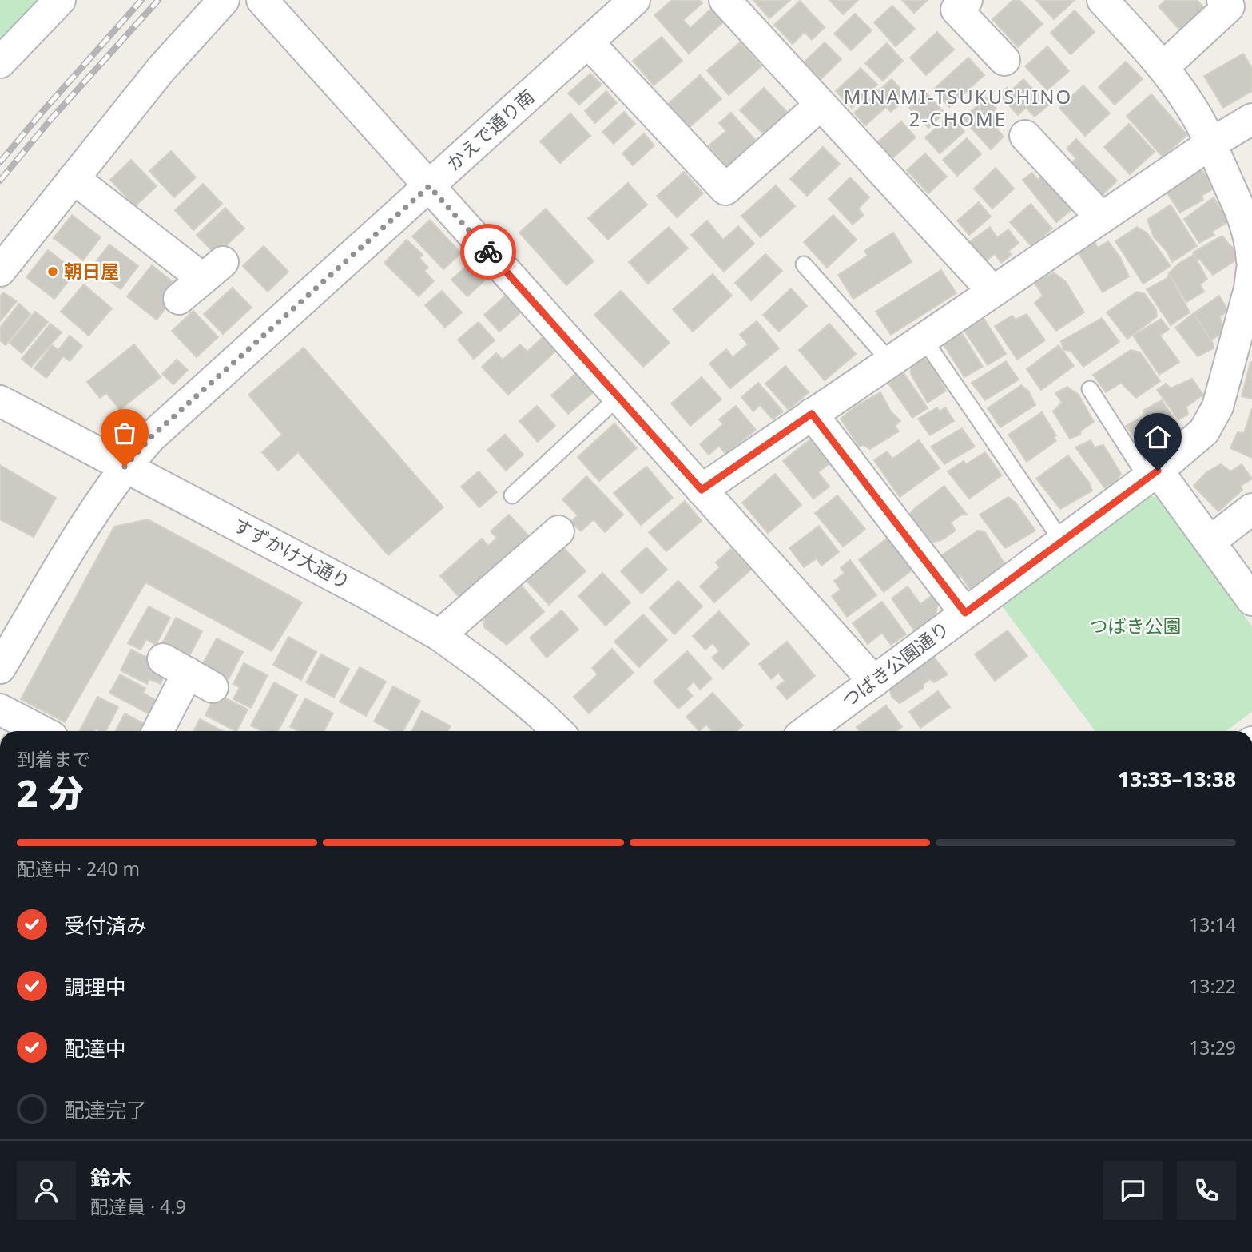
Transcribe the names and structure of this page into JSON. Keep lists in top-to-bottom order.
{
  "streets": {
    "street": ["かえで通り南", "すずかけ大通り", "つばき公園通り"]
  },
  "crossings": [
    ["かえで通り南", "すずかけ大通り"]
  ],
  "districts": ["MINAMI-TSUKUSHINO 2-CHOME"],
  "parks": ["つばき公園"],
  "places": ["朝日屋"],
  "page": {
    "heading": ["2 分", "到着まで", "13:33–13:38"],
    "panel": ["鈴木", "配達員 · 4.9"],
    "bar": "配達中 · 240 m",
    "list": [
      ["受付済み", "13:14"],
      ["調理中", "13:22"],
      ["配達中", "13:29"],
      "配達完了"
    ]
  }
}
